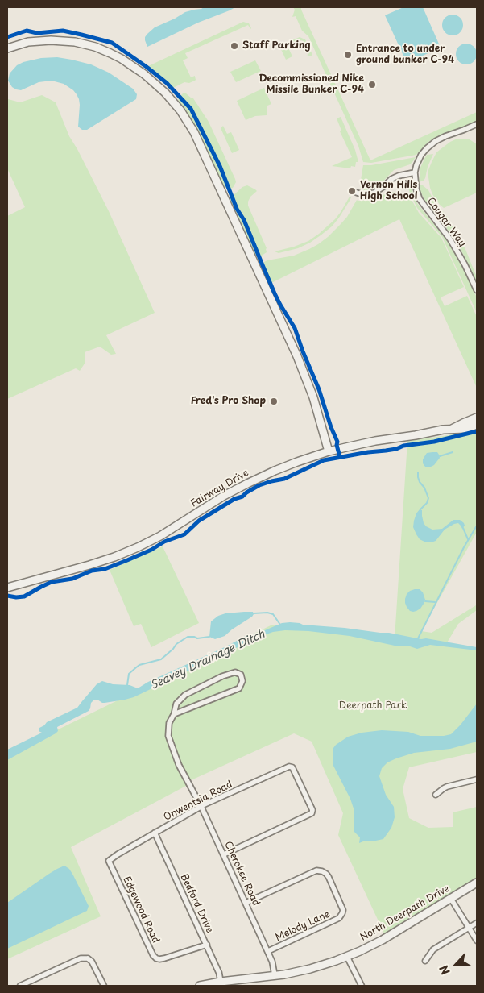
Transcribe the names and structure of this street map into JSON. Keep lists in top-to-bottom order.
{
  "streets": {
    "street": [
      "Cougar Way",
      "Fairway Drive",
      "Onwentsia Road",
      "Cherokee Road",
      "Bedford Drive",
      "Edgewood Road",
      "North Deerpath Drive",
      "Melody Lane"
    ]
  },
  "crossings": [
    ["Onwentsia Road", "Cherokee Road"],
    ["Onwentsia Road", "Bedford Drive"],
    ["Onwentsia Road", "Edgewood Road"],
    ["Cherokee Road", "North Deerpath Drive"],
    ["Cherokee Road", "Melody Lane"],
    ["Bedford Drive", "Edgewood Road"],
    ["Bedford Drive", "North Deerpath Drive"]
  ],
  "water": ["Seavey Drainage Ditch"],
  "parks": ["Deerpath Park"],
  "places": [
    "Staff Parking",
    "Entrance to under ground bunker C-94",
    "Decommissioned Nike Missile Bunker C-94",
    "Vernon Hills High School",
    "Fred's Pro Shop"
  ],
  "north": "bottom left"
}
